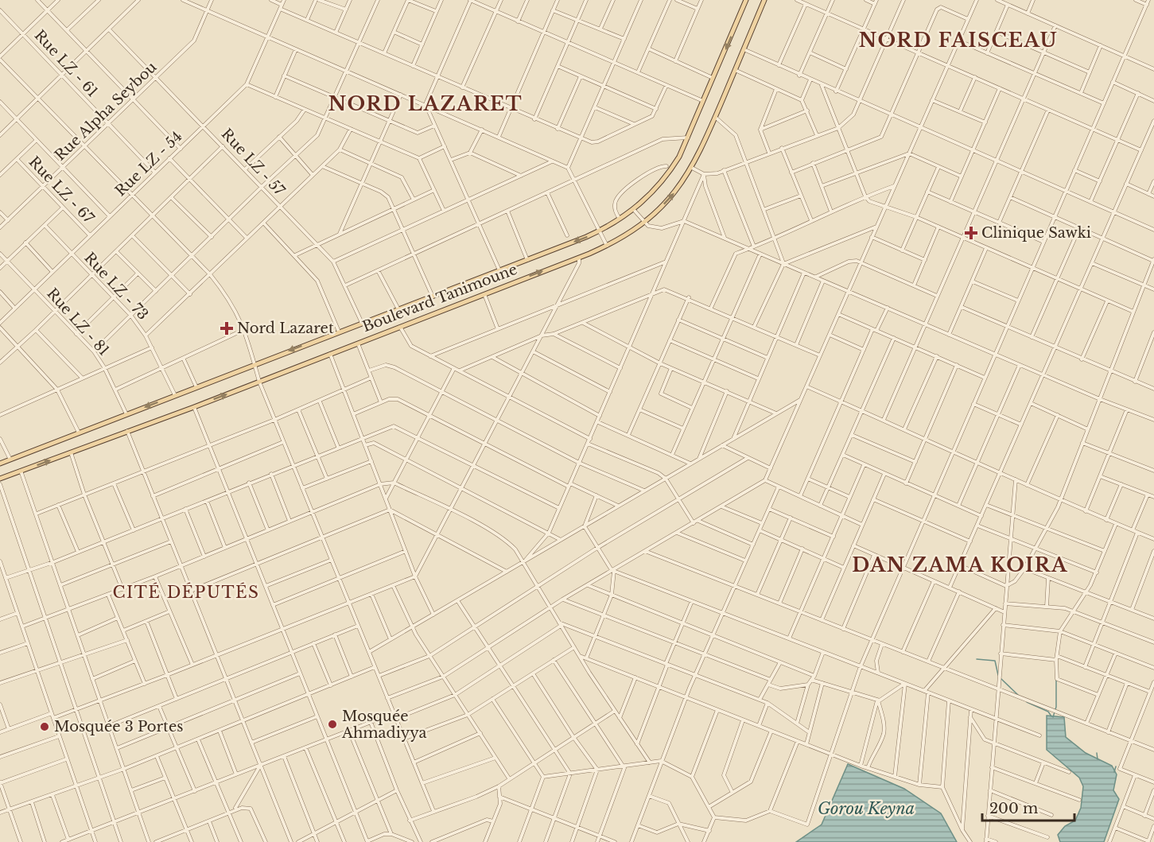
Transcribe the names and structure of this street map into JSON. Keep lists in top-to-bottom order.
{
  "streets": {
    "main road": ["Boulevard Tanimoune"],
    "street": [
      "Rue LZ - 61",
      "Rue Alpha Seybou",
      "Rue LZ - 57",
      "Rue LZ - 54",
      "Rue LZ - 67",
      "Rue LZ - 73",
      "Rue LZ - 81"
    ]
  },
  "crossings": [
    ["Rue LZ - 61", "Rue Alpha Seybou"],
    ["Rue LZ - 61", "Rue LZ - 54"],
    ["Rue Alpha Seybou", "Rue LZ - 57"],
    ["Rue Alpha Seybou", "Rue LZ - 67"],
    ["Rue LZ - 57", "Rue LZ - 54"],
    ["Rue LZ - 57", "Boulevard Tanimoune"],
    ["Rue LZ - 54", "Rue LZ - 67"],
    ["Rue LZ - 54", "Rue LZ - 73"],
    ["Rue LZ - 54", "Rue LZ - 81"],
    ["Rue LZ - 73", "Boulevard Tanimoune"],
    ["Boulevard Tanimoune", "Rue LZ - 81"]
  ],
  "districts": [
    "NORD FAISCEAU",
    "NORD LAZARET",
    "DAN ZAMA KOIRA",
    "CITÉ DÉPUTÉS"
  ],
  "water": ["Gorou Keyna"],
  "places": {
    "health": ["Clinique Sawki", "Nord Lazaret"],
    "other": ["Mosquée Ahmadiyya", "Mosquée 3 Portes"]
  },
  "scale_bar": "200 m"
}
